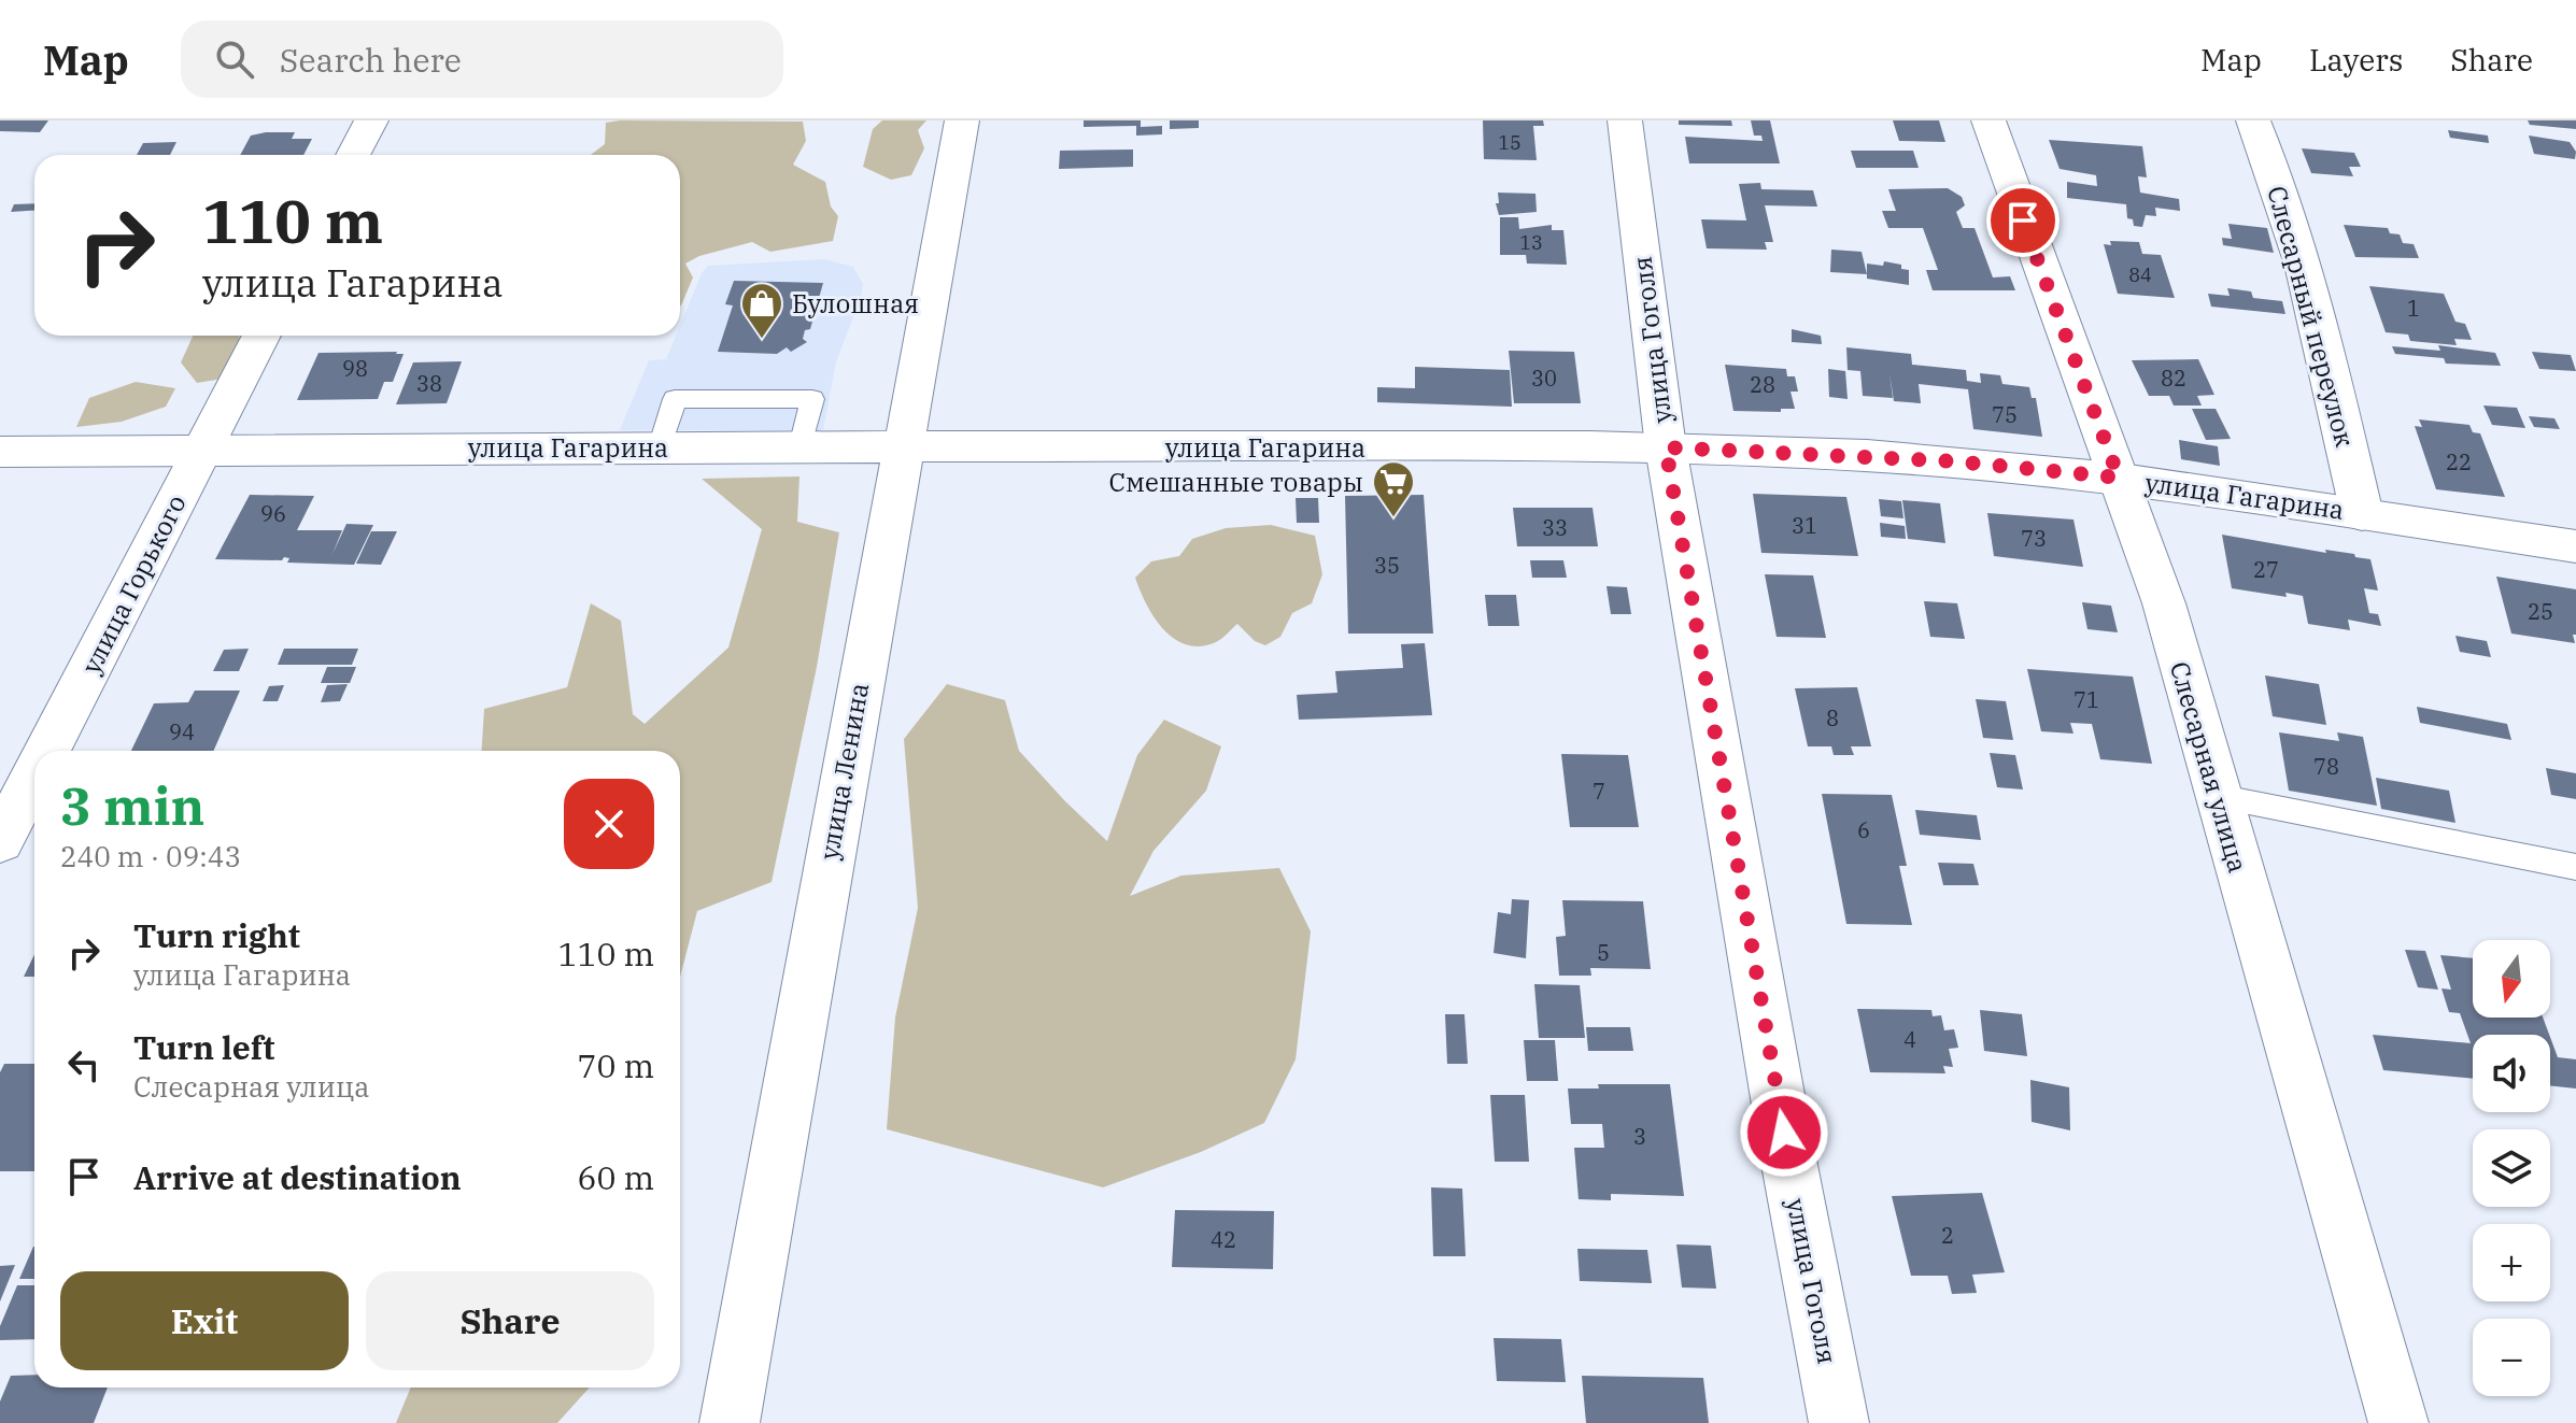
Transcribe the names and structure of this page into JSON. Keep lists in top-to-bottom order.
{
  "streets": {
    "street": [
      "Слесарный переулок",
      "улица Гоголя",
      "улица Гагарина",
      "улица Горького",
      "Слесарная улица",
      "улица Ленина"
    ]
  },
  "crossings": [
    ["Слесарный переулок", "улица Гагарина"],
    ["улица Гоголя", "улица Гагарина"],
    ["улица Гагарина", "улица Горького"],
    ["улица Гагарина", "Слесарная улица"],
    ["улица Гагарина", "улица Ленина"]
  ],
  "places": {
    "shop": ["Булошная"],
    "supermarket": ["Смешанные товары"]
  },
  "house_numbers": [
    "15",
    "13",
    "84",
    "1",
    "98",
    "30",
    "82",
    "38",
    "28",
    "75",
    "22",
    "96",
    "31",
    "33",
    "73",
    "35",
    "27",
    "25",
    "71",
    "8",
    "94",
    "78",
    "7",
    "6",
    "5",
    "4",
    "3",
    "2",
    "42"
  ],
  "north": "bottom",
  "page": {
    "header": "Map",
    "search": "Search here",
    "nav": ["Map", "Layers", "Share"],
    "turn": ["110 m", "улица Гагарина"],
    "heading": ["3 min", "240 m · 09:43"],
    "list": [
      {
        "name": "Turn right",
        "note": "улица Гагарина",
        "value": "110 m"
      },
      {
        "name": "Turn left",
        "note": "Слесарная улица",
        "value": "70 m"
      },
      {
        "name": "Arrive at destination",
        "value": "60 m"
      }
    ],
    "map_buttons": ["+", "−"],
    "buttons": ["Exit", "Share"]
  }
}
